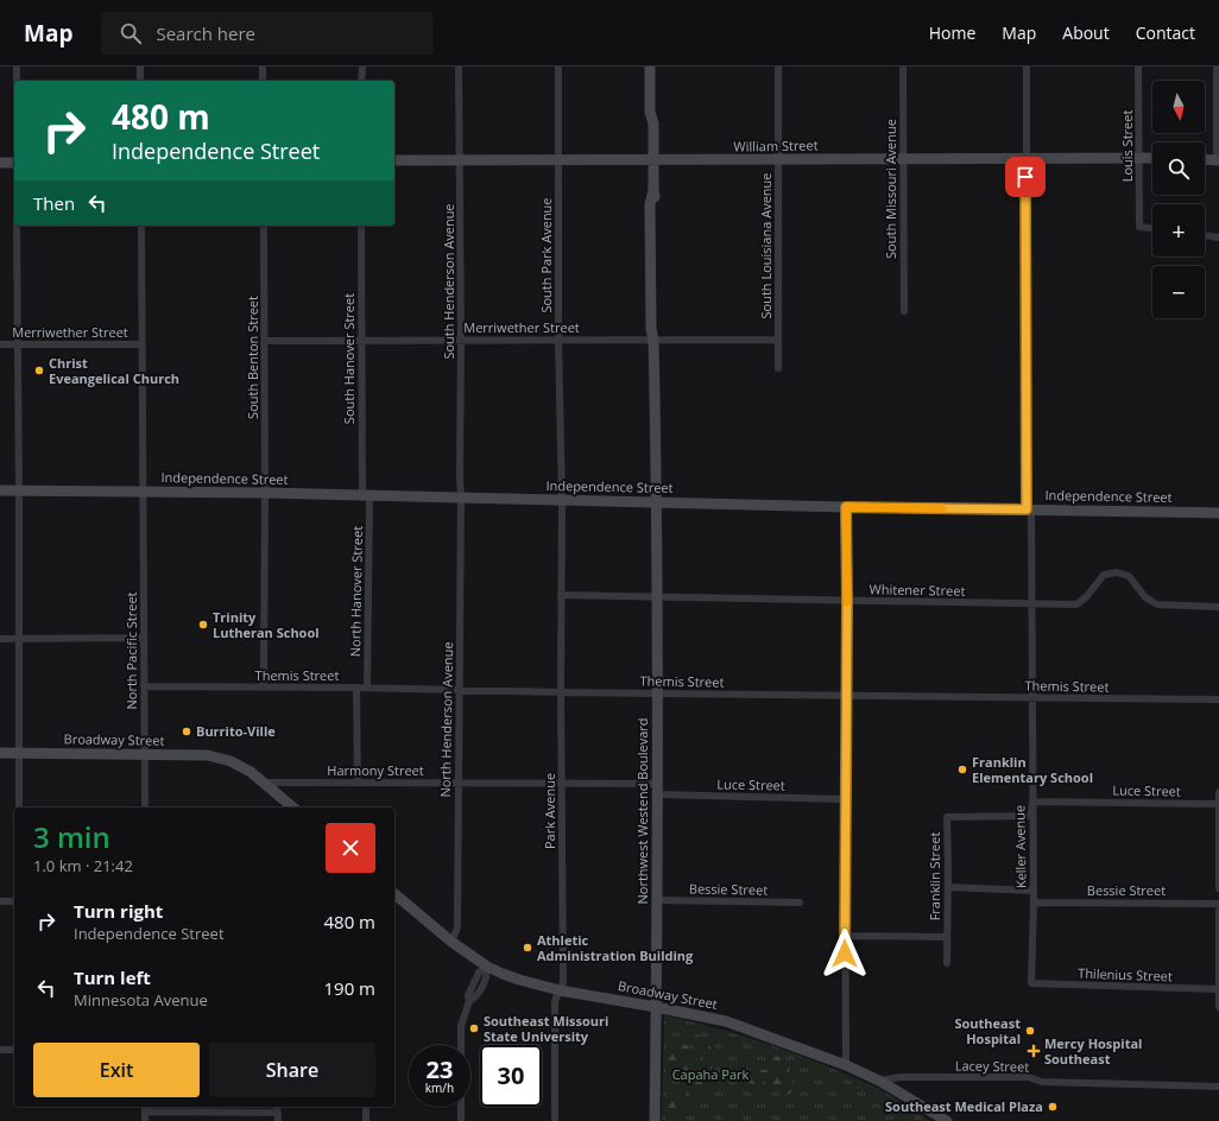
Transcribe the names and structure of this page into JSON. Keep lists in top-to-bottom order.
{
  "streets": {
    "street": [
      "William Street",
      "Louis Street",
      "South Missouri Avenue",
      "South Louisiana Avenue",
      "South Park Avenue",
      "South Henderson Avenue",
      "Merriwether Street",
      "South Benton Street",
      "South Hanover Street",
      "Independence Street",
      "Whitener Street",
      "North Hanover Street",
      "North Pacific Street",
      "Themis Street",
      "North Henderson Avenue",
      "Broadway Street",
      "Harmony Street",
      "Luce Street",
      "Park Avenue",
      "Northwest Westend Boulevard",
      "Keller Avenue",
      "Franklin Street",
      "Bessie Street",
      "Thilenius Street",
      "Lacey Street"
    ]
  },
  "crossings": [
    ["William Street", "Louis Street"],
    ["William Street", "South Missouri Avenue"],
    ["William Street", "South Louisiana Avenue"],
    ["William Street", "South Park Avenue"],
    ["William Street", "South Henderson Avenue"],
    ["William Street", "Northwest Westend Boulevard"],
    ["William Street", "Keller Avenue"],
    ["South Louisiana Avenue", "Merriwether Street"],
    ["South Park Avenue", "Merriwether Street"],
    ["South Park Avenue", "Independence Street"],
    ["South Park Avenue", "Park Avenue"],
    ["South Henderson Avenue", "Merriwether Street"],
    ["South Henderson Avenue", "Independence Street"],
    ["South Henderson Avenue", "North Henderson Avenue"],
    ["Merriwether Street", "South Benton Street"],
    ["Merriwether Street", "South Hanover Street"],
    ["Merriwether Street", "North Pacific Street"],
    ["Merriwether Street", "Northwest Westend Boulevard"],
    ["South Benton Street", "Independence Street"],
    ["South Benton Street", "Themis Street"],
    ["South Hanover Street", "Independence Street"],
    ["South Hanover Street", "North Hanover Street"],
    ["Independence Street", "North Hanover Street"],
    ["Independence Street", "North Pacific Street"],
    ["Independence Street", "North Henderson Avenue"],
    ["Independence Street", "Park Avenue"],
    ["Independence Street", "Northwest Westend Boulevard"],
    ["Independence Street", "Keller Avenue"],
    ["Whitener Street", "Park Avenue"],
    ["Whitener Street", "Northwest Westend Boulevard"],
    ["Whitener Street", "Keller Avenue"],
    ["North Hanover Street", "Themis Street"],
    ["North Pacific Street", "Themis Street"],
    ["North Pacific Street", "Broadway Street"],
    ["Themis Street", "North Henderson Avenue"],
    ["Themis Street", "Park Avenue"],
    ["Themis Street", "Northwest Westend Boulevard"],
    ["Themis Street", "Keller Avenue"],
    ["North Henderson Avenue", "Broadway Street"],
    ["North Henderson Avenue", "Harmony Street"],
    ["Broadway Street", "Harmony Street"],
    ["Broadway Street", "Park Avenue"],
    ["Broadway Street", "Northwest Westend Boulevard"],
    ["Broadway Street", "Lacey Street"],
    ["Harmony Street", "Luce Street"],
    ["Harmony Street", "Park Avenue"],
    ["Harmony Street", "Northwest Westend Boulevard"],
    ["Luce Street", "Northwest Westend Boulevard"],
    ["Luce Street", "Keller Avenue"],
    ["Luce Street", "Franklin Street"],
    ["Northwest Westend Boulevard", "Bessie Street"],
    ["Keller Avenue", "Franklin Street"],
    ["Keller Avenue", "Bessie Street"],
    ["Keller Avenue", "Thilenius Street"]
  ],
  "parks": ["Capaha Park"],
  "places": {
    "other": [
      "Christ Eveangelical Church",
      "Trinity Lutheran School",
      "Burrito-Ville",
      "Franklin Elementary School",
      "Athletic Administration Building",
      "Southeast Missouri State University",
      "Southeast Hospital",
      "Southeast Medical Plaza"
    ],
    "health": ["Mercy Hospital Southeast"]
  },
  "north": "bottom",
  "page": {
    "header": "Map",
    "search": "Search here",
    "nav": [
      "Home",
      "Map",
      "About",
      "Contact"
    ],
    "map_buttons": ["+", "−"],
    "turn": ["480 m", "Independence Street"],
    "then": "Then",
    "heading": ["3 min", "1.0 km · 21:42"],
    "list": [
      {
        "name": "Turn right",
        "note": "Independence Street",
        "value": "480 m"
      },
      {
        "name": "Turn left",
        "note": "Minnesota Avenue",
        "value": "190 m"
      }
    ],
    "buttons": ["Exit", "Share"],
    "speed": "23 km/h",
    "limit": "30"
  }
}
